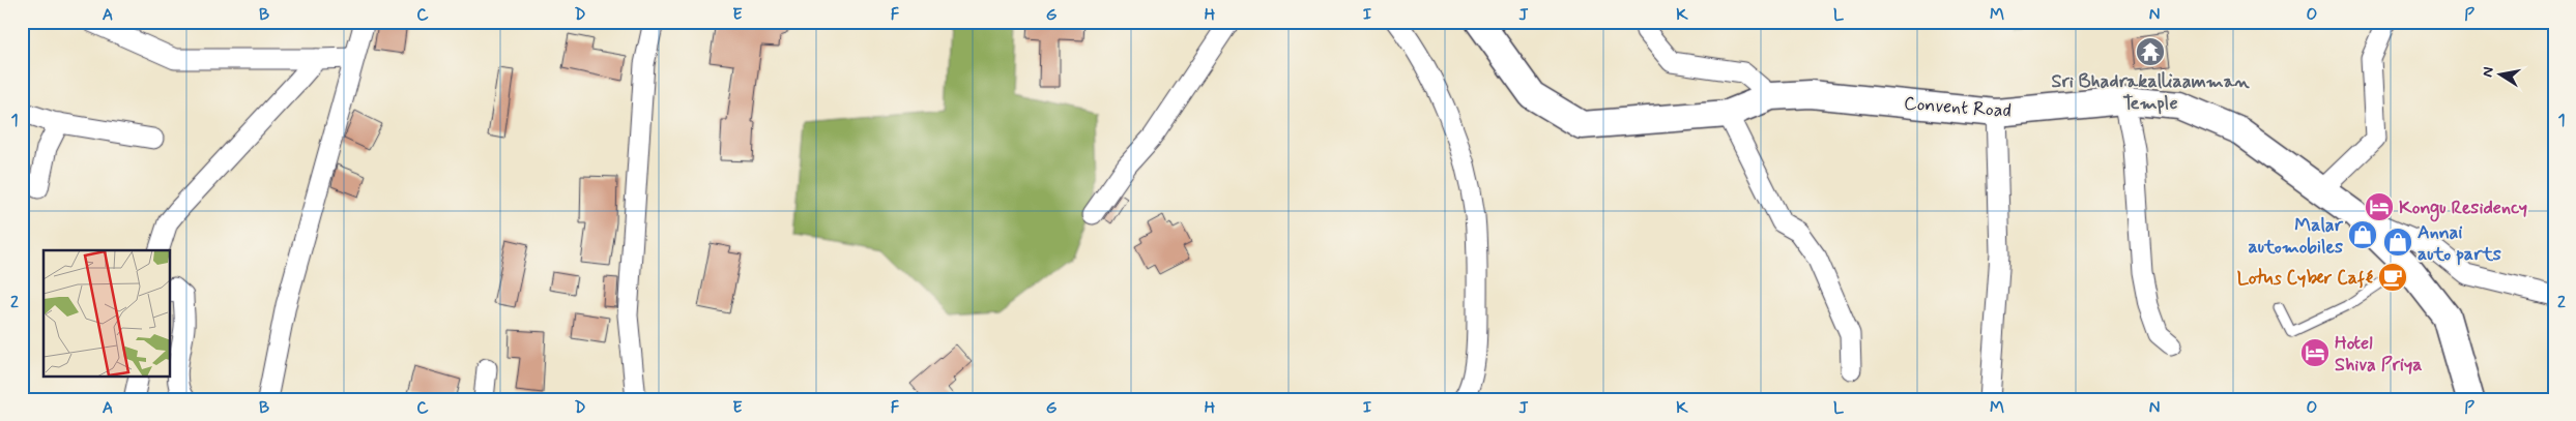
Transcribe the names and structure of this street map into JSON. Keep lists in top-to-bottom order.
{
  "streets": {
    "main road": ["Convent Road"]
  },
  "places": {
    "temple": ["Sri Bhadrakalliaamman Temple"],
    "hotel": ["Kongu Residency", "Hotel Shiva Priya"],
    "shop": ["Malar automobiles", "Annai auto parts"],
    "cafe": ["Lotus Cyber Café"]
  },
  "north": "left",
  "grid": {
    "columns": [
      "A",
      "B",
      "C",
      "D",
      "E",
      "F",
      "G",
      "H",
      "I",
      "J",
      "K",
      "L",
      "M",
      "N",
      "O",
      "P"
    ],
    "rows": ["1", "2"]
  }
}
